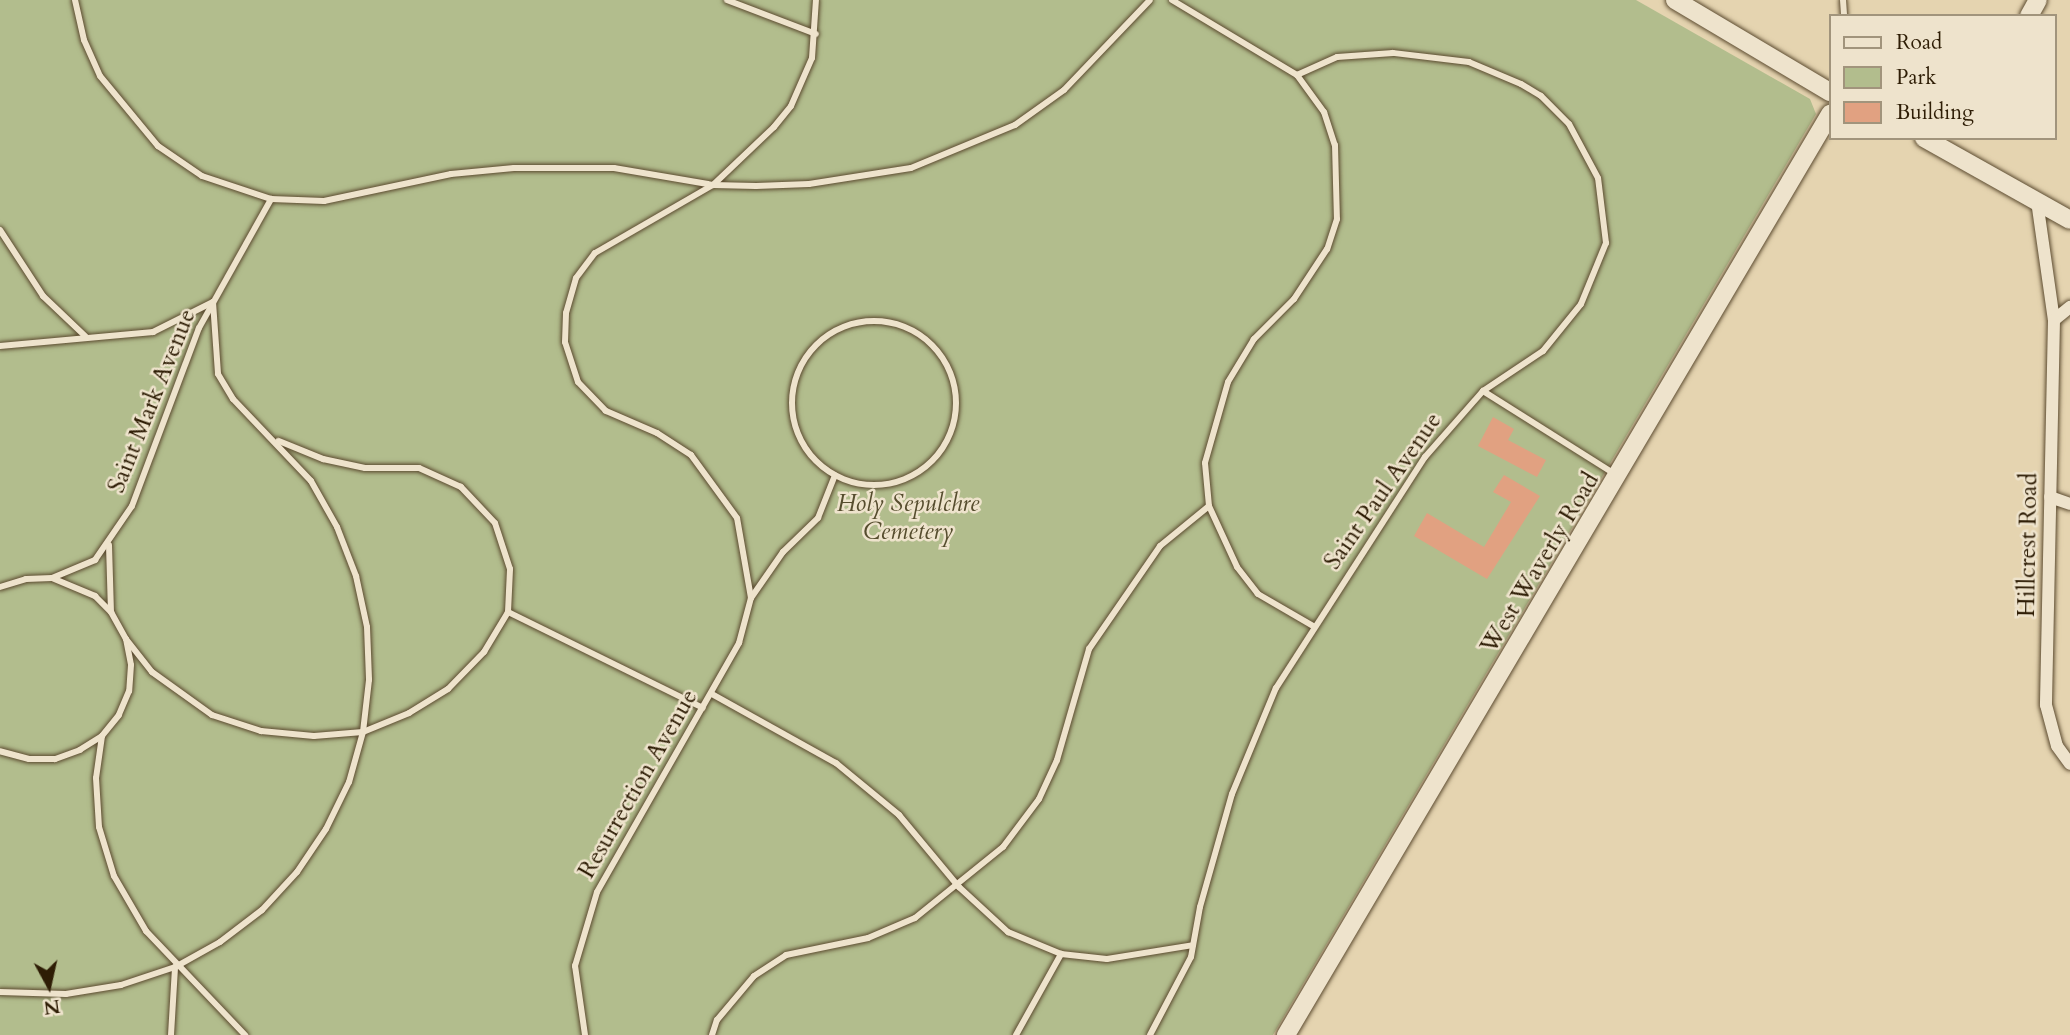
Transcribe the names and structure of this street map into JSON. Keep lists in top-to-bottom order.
{
  "streets": {
    "street": ["Hillcrest Road", "West Waverly Road"],
    "lane": ["Saint Mark Avenue", "Saint Paul Avenue", "Resurrection Avenue"]
  },
  "parks": ["Holy Sepulchre Cemetery"],
  "legend": ["Road", "Park", "Building"],
  "north": "bottom"
}
